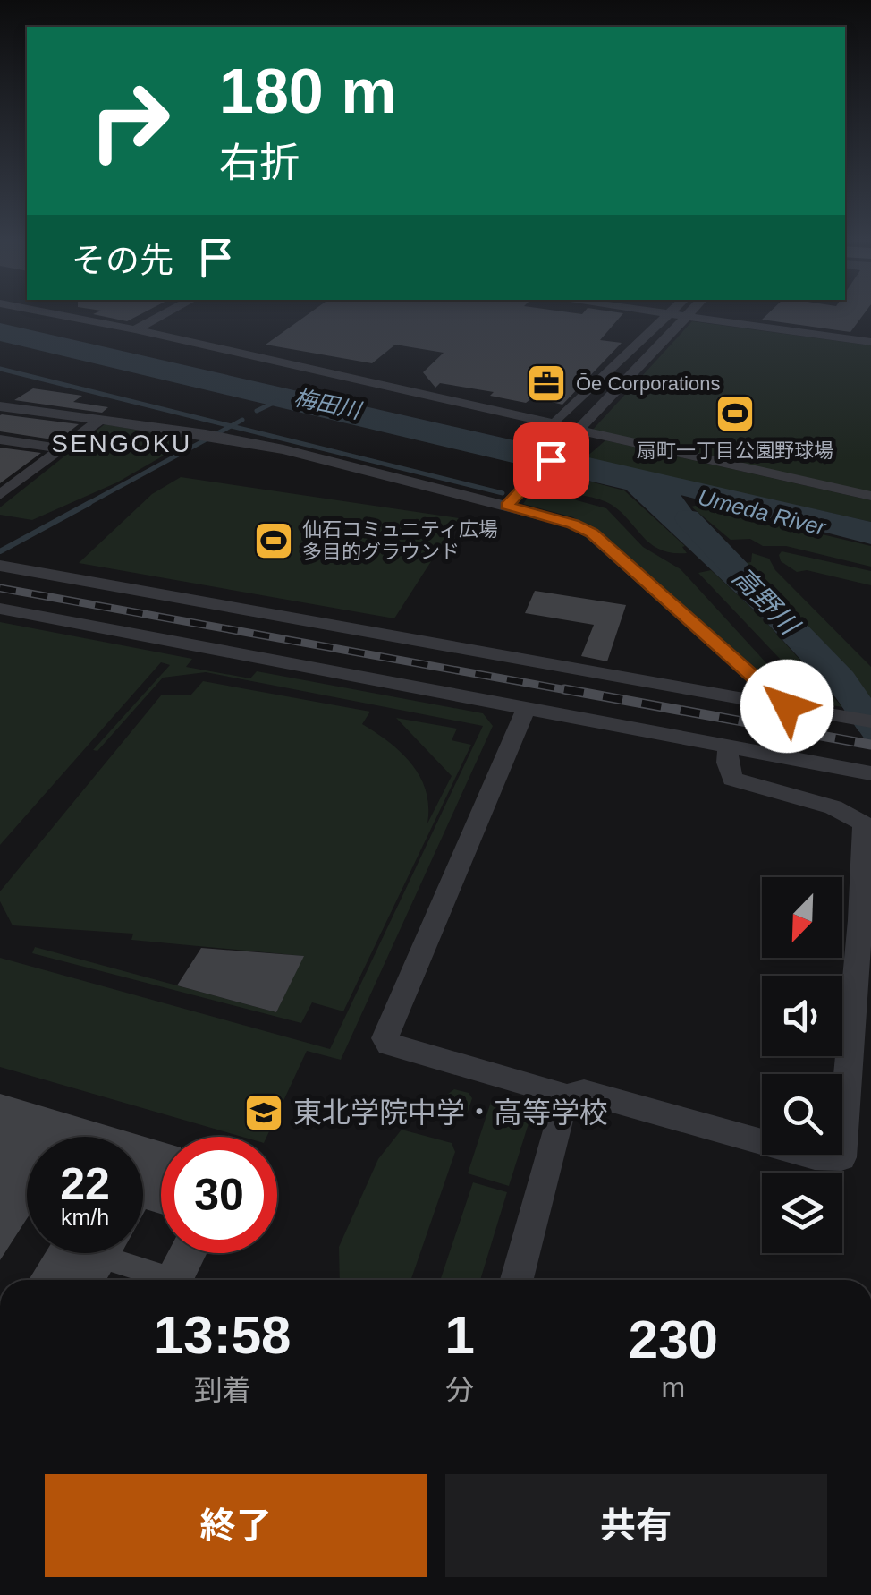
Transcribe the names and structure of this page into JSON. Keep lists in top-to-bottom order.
{
  "districts": ["SENGOKU"],
  "water": ["梅田川", "Umeda River", "高野川"],
  "places": {
    "office": ["Ōe Corporations"],
    "sports": ["扇町一丁目公園野球場", "仙石コミュニティ広場 多目的グラウンド"],
    "school or university": ["東北学院中学・高等学校"]
  },
  "north": "bottom left",
  "page": {
    "turn": ["180 m", "右折"],
    "then": "その先",
    "speed": "22 km/h",
    "limit": "30",
    "eta": [
      "13:58",
      "到着",
      "1",
      "分",
      "230",
      "m"
    ],
    "buttons": ["終了", "共有"]
  }
}
